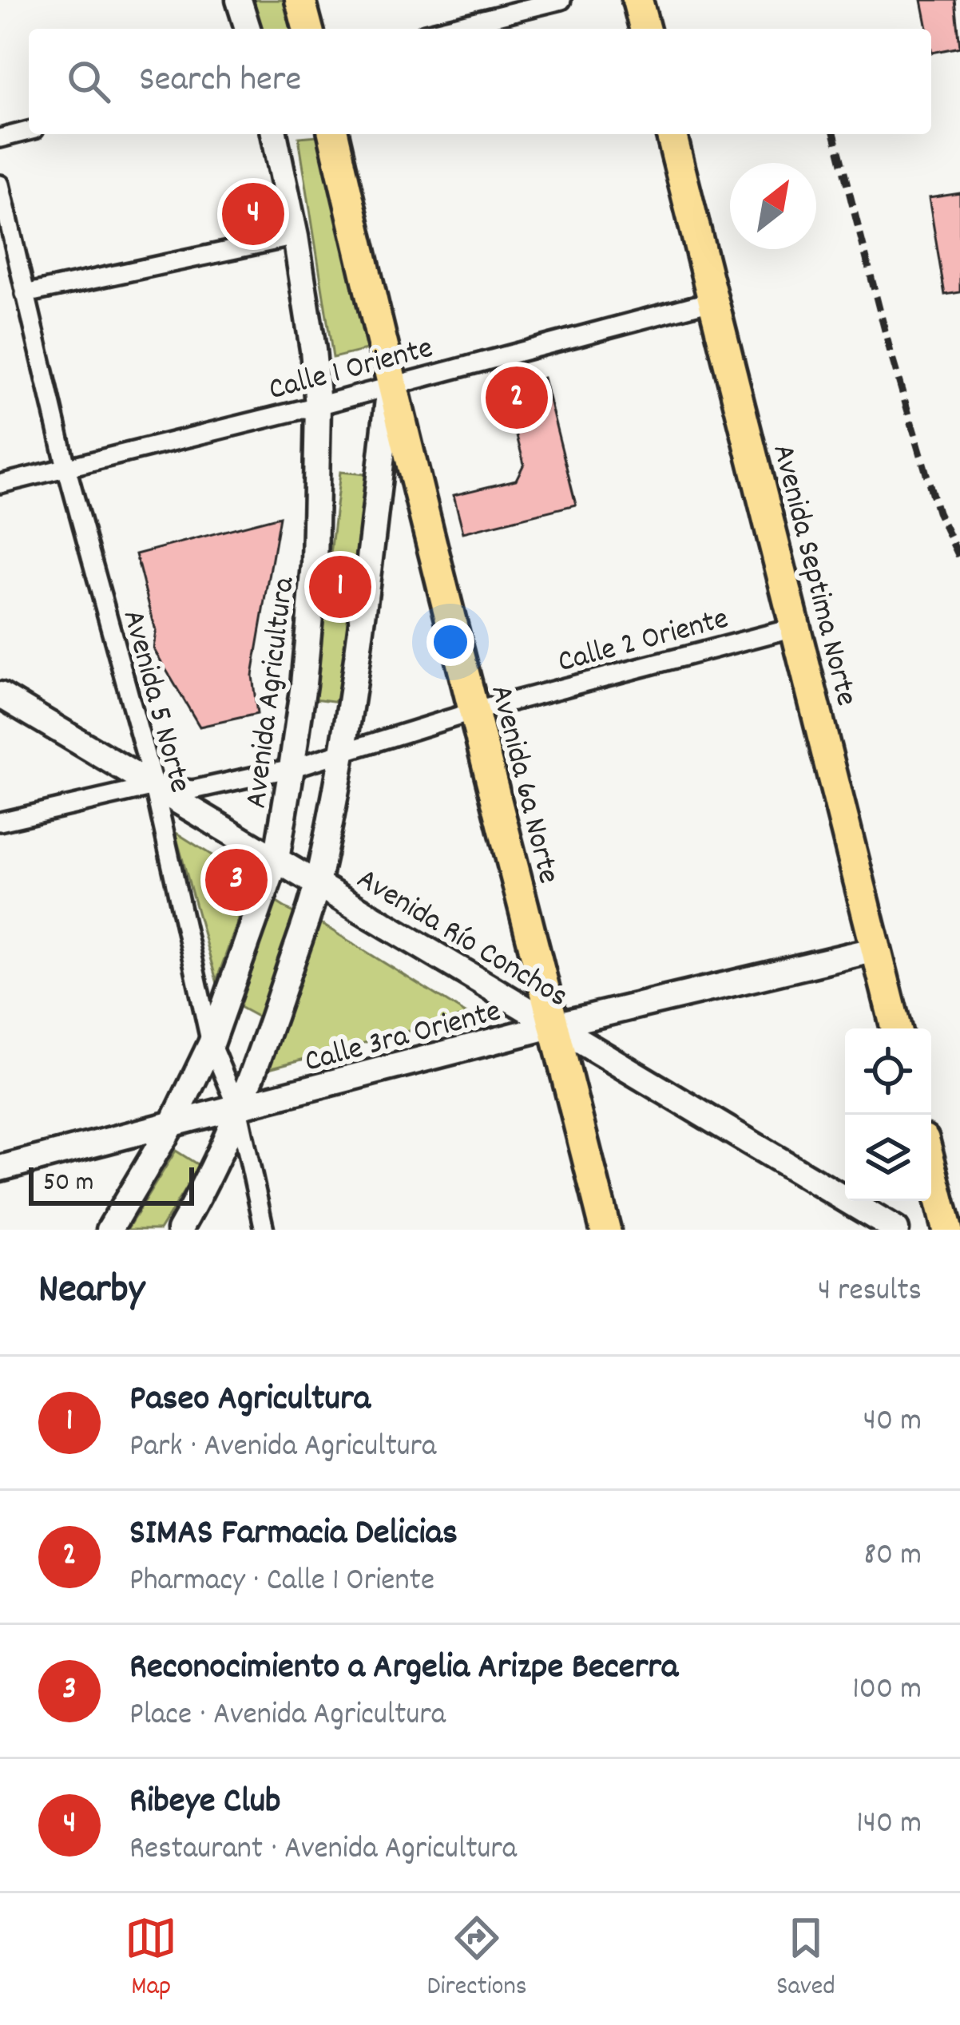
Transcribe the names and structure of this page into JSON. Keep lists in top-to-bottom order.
{
  "streets": {
    "main road": [
      "Avenida Septima Norte",
      "Avenida Agricultura",
      "Avenida 6a Norte",
      "Avenida Río Conchos",
      "Calle 3ra Oriente"
    ],
    "street": ["Calle 1 Oriente", "Calle 2 Oriente", "Avenida 5 Norte"]
  },
  "crossings": [
    ["Calle 1 Oriente", "Avenida Septima Norte"],
    ["Calle 1 Oriente", "Avenida Agricultura"],
    ["Calle 1 Oriente", "Avenida 5 Norte"],
    ["Calle 1 Oriente", "Avenida 6a Norte"],
    ["Avenida Septima Norte", "Calle 2 Oriente"],
    ["Avenida Septima Norte", "Calle 3ra Oriente"],
    ["Calle 2 Oriente", "Avenida Agricultura"],
    ["Calle 2 Oriente", "Avenida 5 Norte"],
    ["Calle 2 Oriente", "Avenida 6a Norte"],
    ["Calle 2 Oriente", "Avenida Río Conchos"],
    ["Avenida Agricultura", "Avenida 5 Norte"],
    ["Avenida Agricultura", "Avenida Río Conchos"],
    ["Avenida Agricultura", "Calle 3ra Oriente"],
    ["Avenida 5 Norte", "Avenida Río Conchos"],
    ["Avenida 5 Norte", "Calle 3ra Oriente"],
    ["Avenida 6a Norte", "Avenida Río Conchos"],
    ["Avenida 6a Norte", "Calle 3ra Oriente"],
    ["Avenida Río Conchos", "Calle 3ra Oriente"]
  ],
  "scale_bar": "50 m",
  "north": "top right",
  "page": {
    "search": "Search here",
    "pins": [
      "4",
      "2",
      "1",
      "3"
    ],
    "scale": "50 m",
    "heading": ["Nearby", "4 results"],
    "list": [
      {
        "mark": "1",
        "name": "Paseo Agricultura",
        "note": "Park · Avenida Agricultura",
        "value": "40 m"
      },
      {
        "mark": "2",
        "name": "SIMAS Farmacia Delicias",
        "note": "Pharmacy · Calle 1 Oriente",
        "value": "80 m"
      },
      {
        "mark": "3",
        "name": "Reconocimiento a Argelia Arizpe Becerra",
        "note": "Place · Avenida Agricultura",
        "value": "100 m"
      },
      {
        "mark": "4",
        "name": "Ribeye Club",
        "note": "Restaurant · Avenida Agricultura",
        "value": "140 m"
      }
    ],
    "nav": ["Map", "Directions", "Saved"]
  }
}
